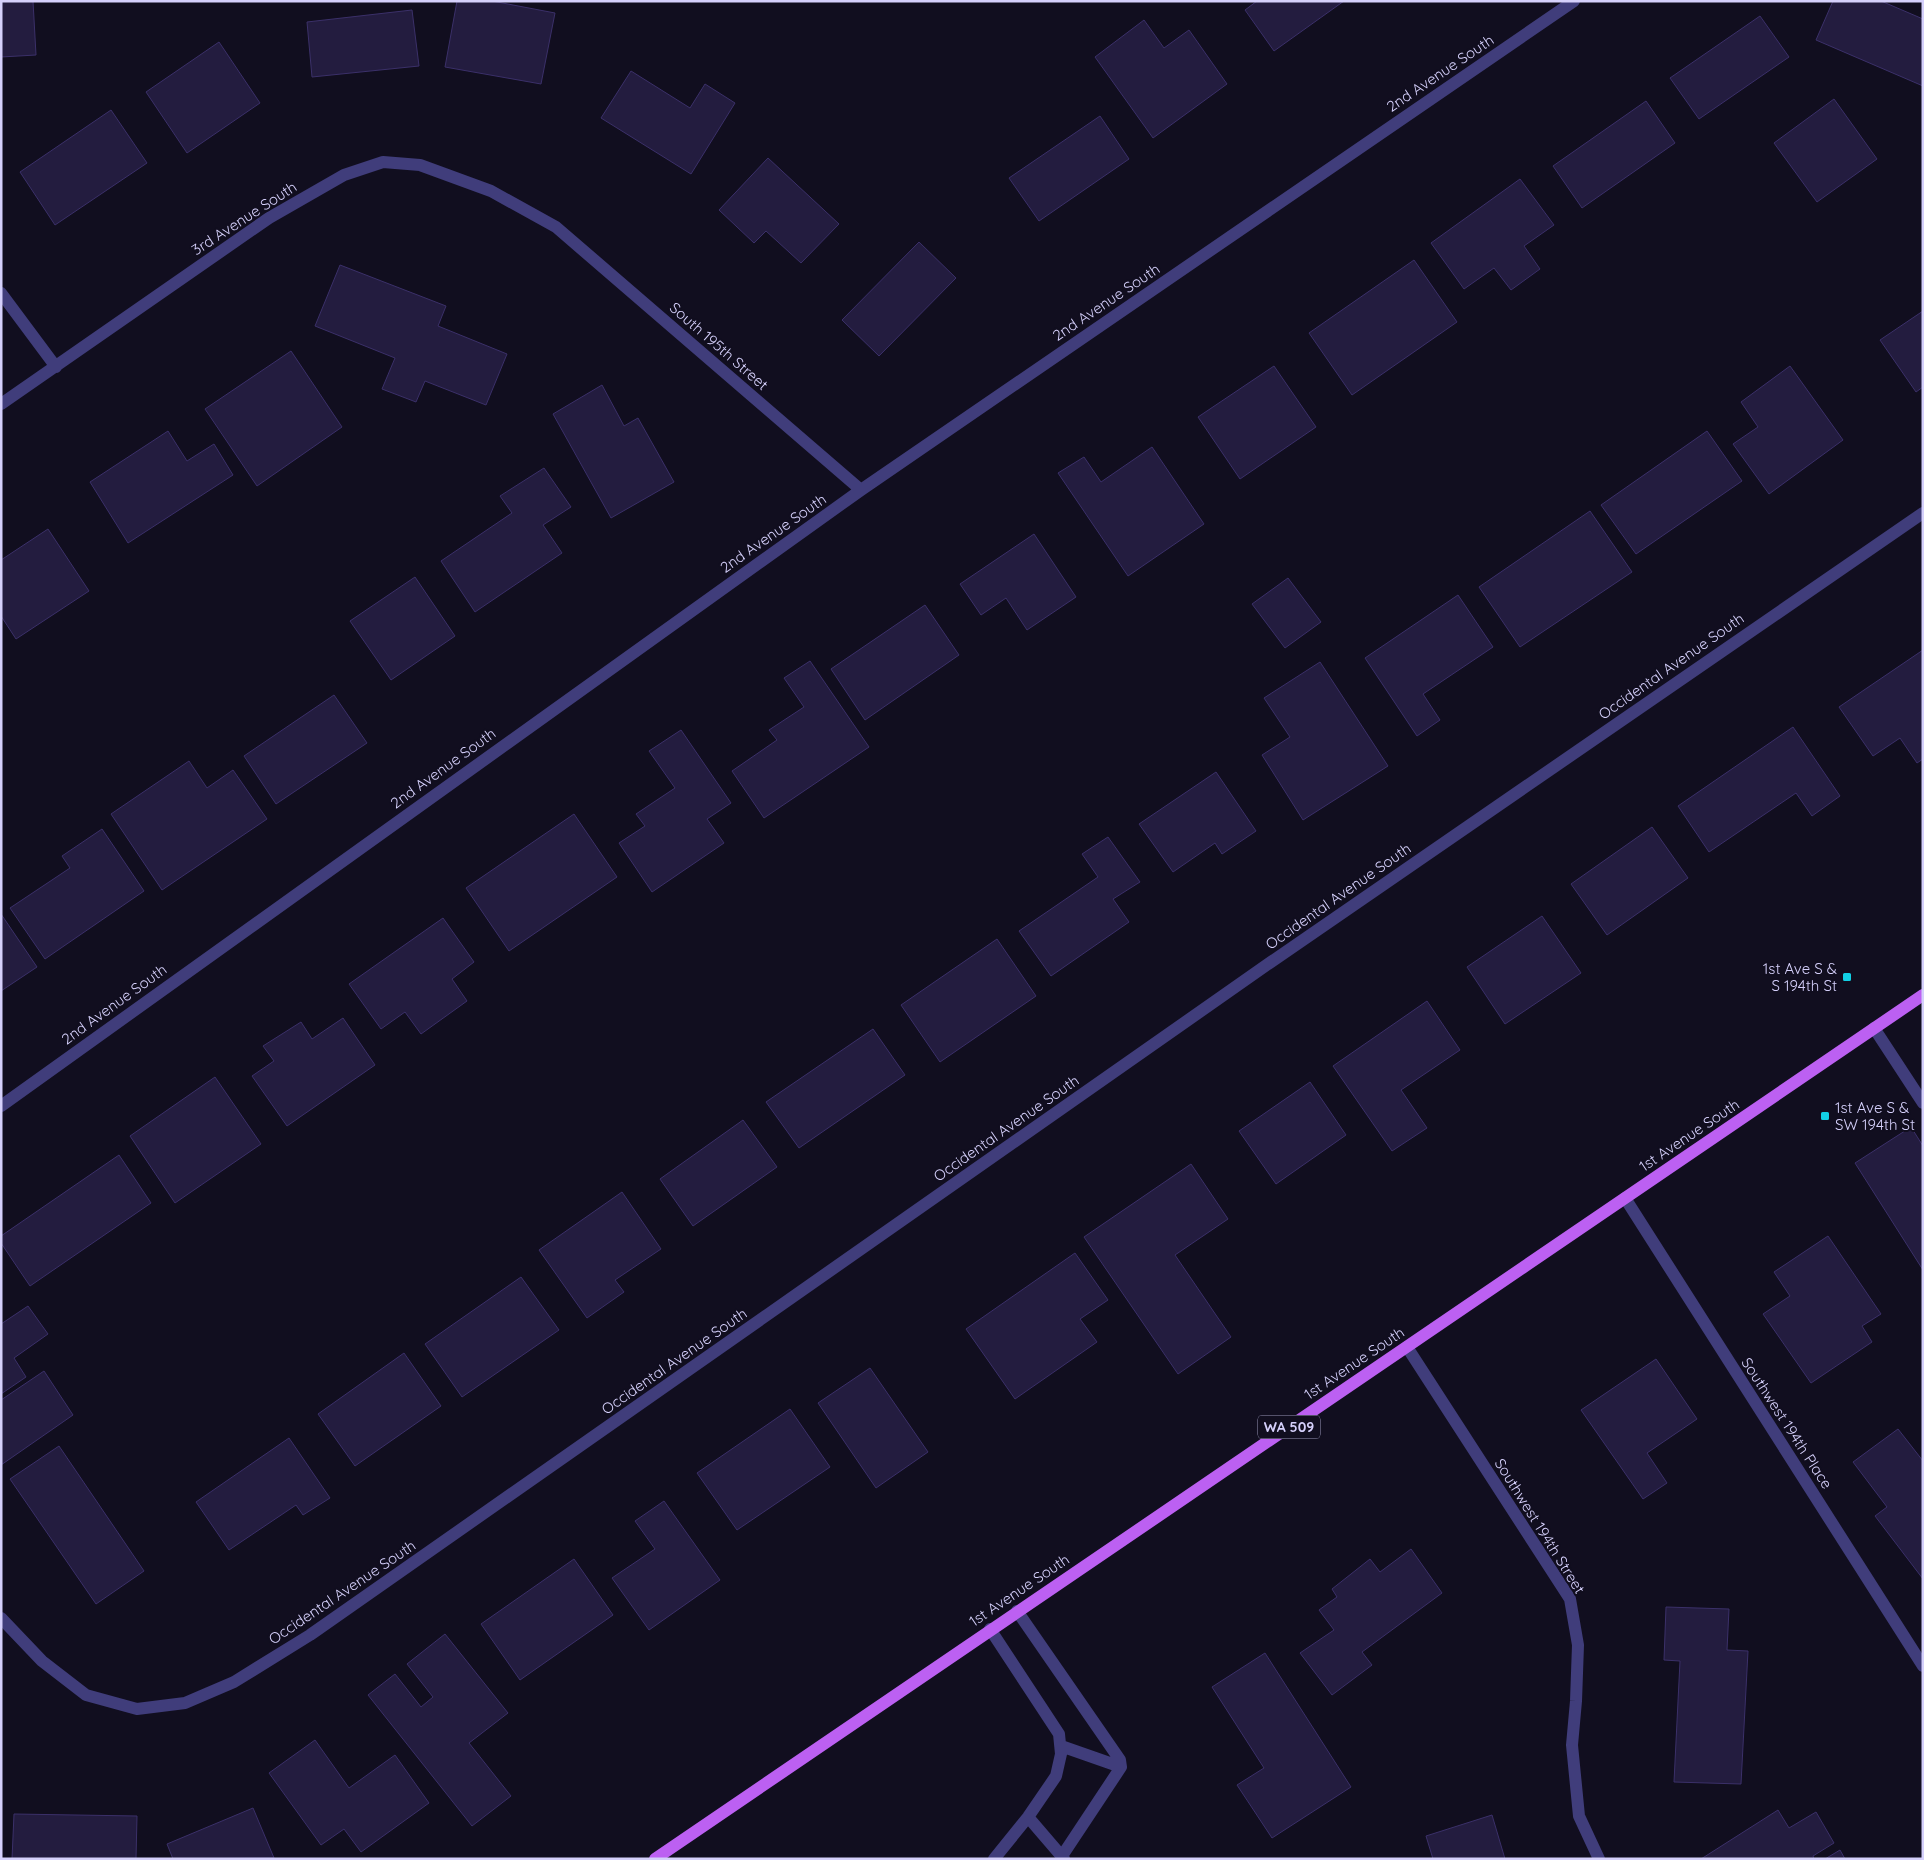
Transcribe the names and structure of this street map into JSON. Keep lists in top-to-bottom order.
{
  "streets": {
    "main road": ["1st Avenue South", "WA 509"],
    "street": [
      "2nd Avenue South",
      "3rd Avenue South",
      "South 195th Street",
      "Occidental Avenue South",
      "Southwest 194th Place",
      "Southwest 194th Street"
    ]
  },
  "crossings": [
    ["2nd Avenue South", "South 195th Street"],
    ["3rd Avenue South", "South 195th Street"],
    ["1st Avenue South", "Southwest 194th Place"],
    ["1st Avenue South", "Southwest 194th Street"]
  ],
  "places": {
    "transit": ["1st Ave S & S 194th St", "1st Ave S & SW 194th St"]
  }
}
